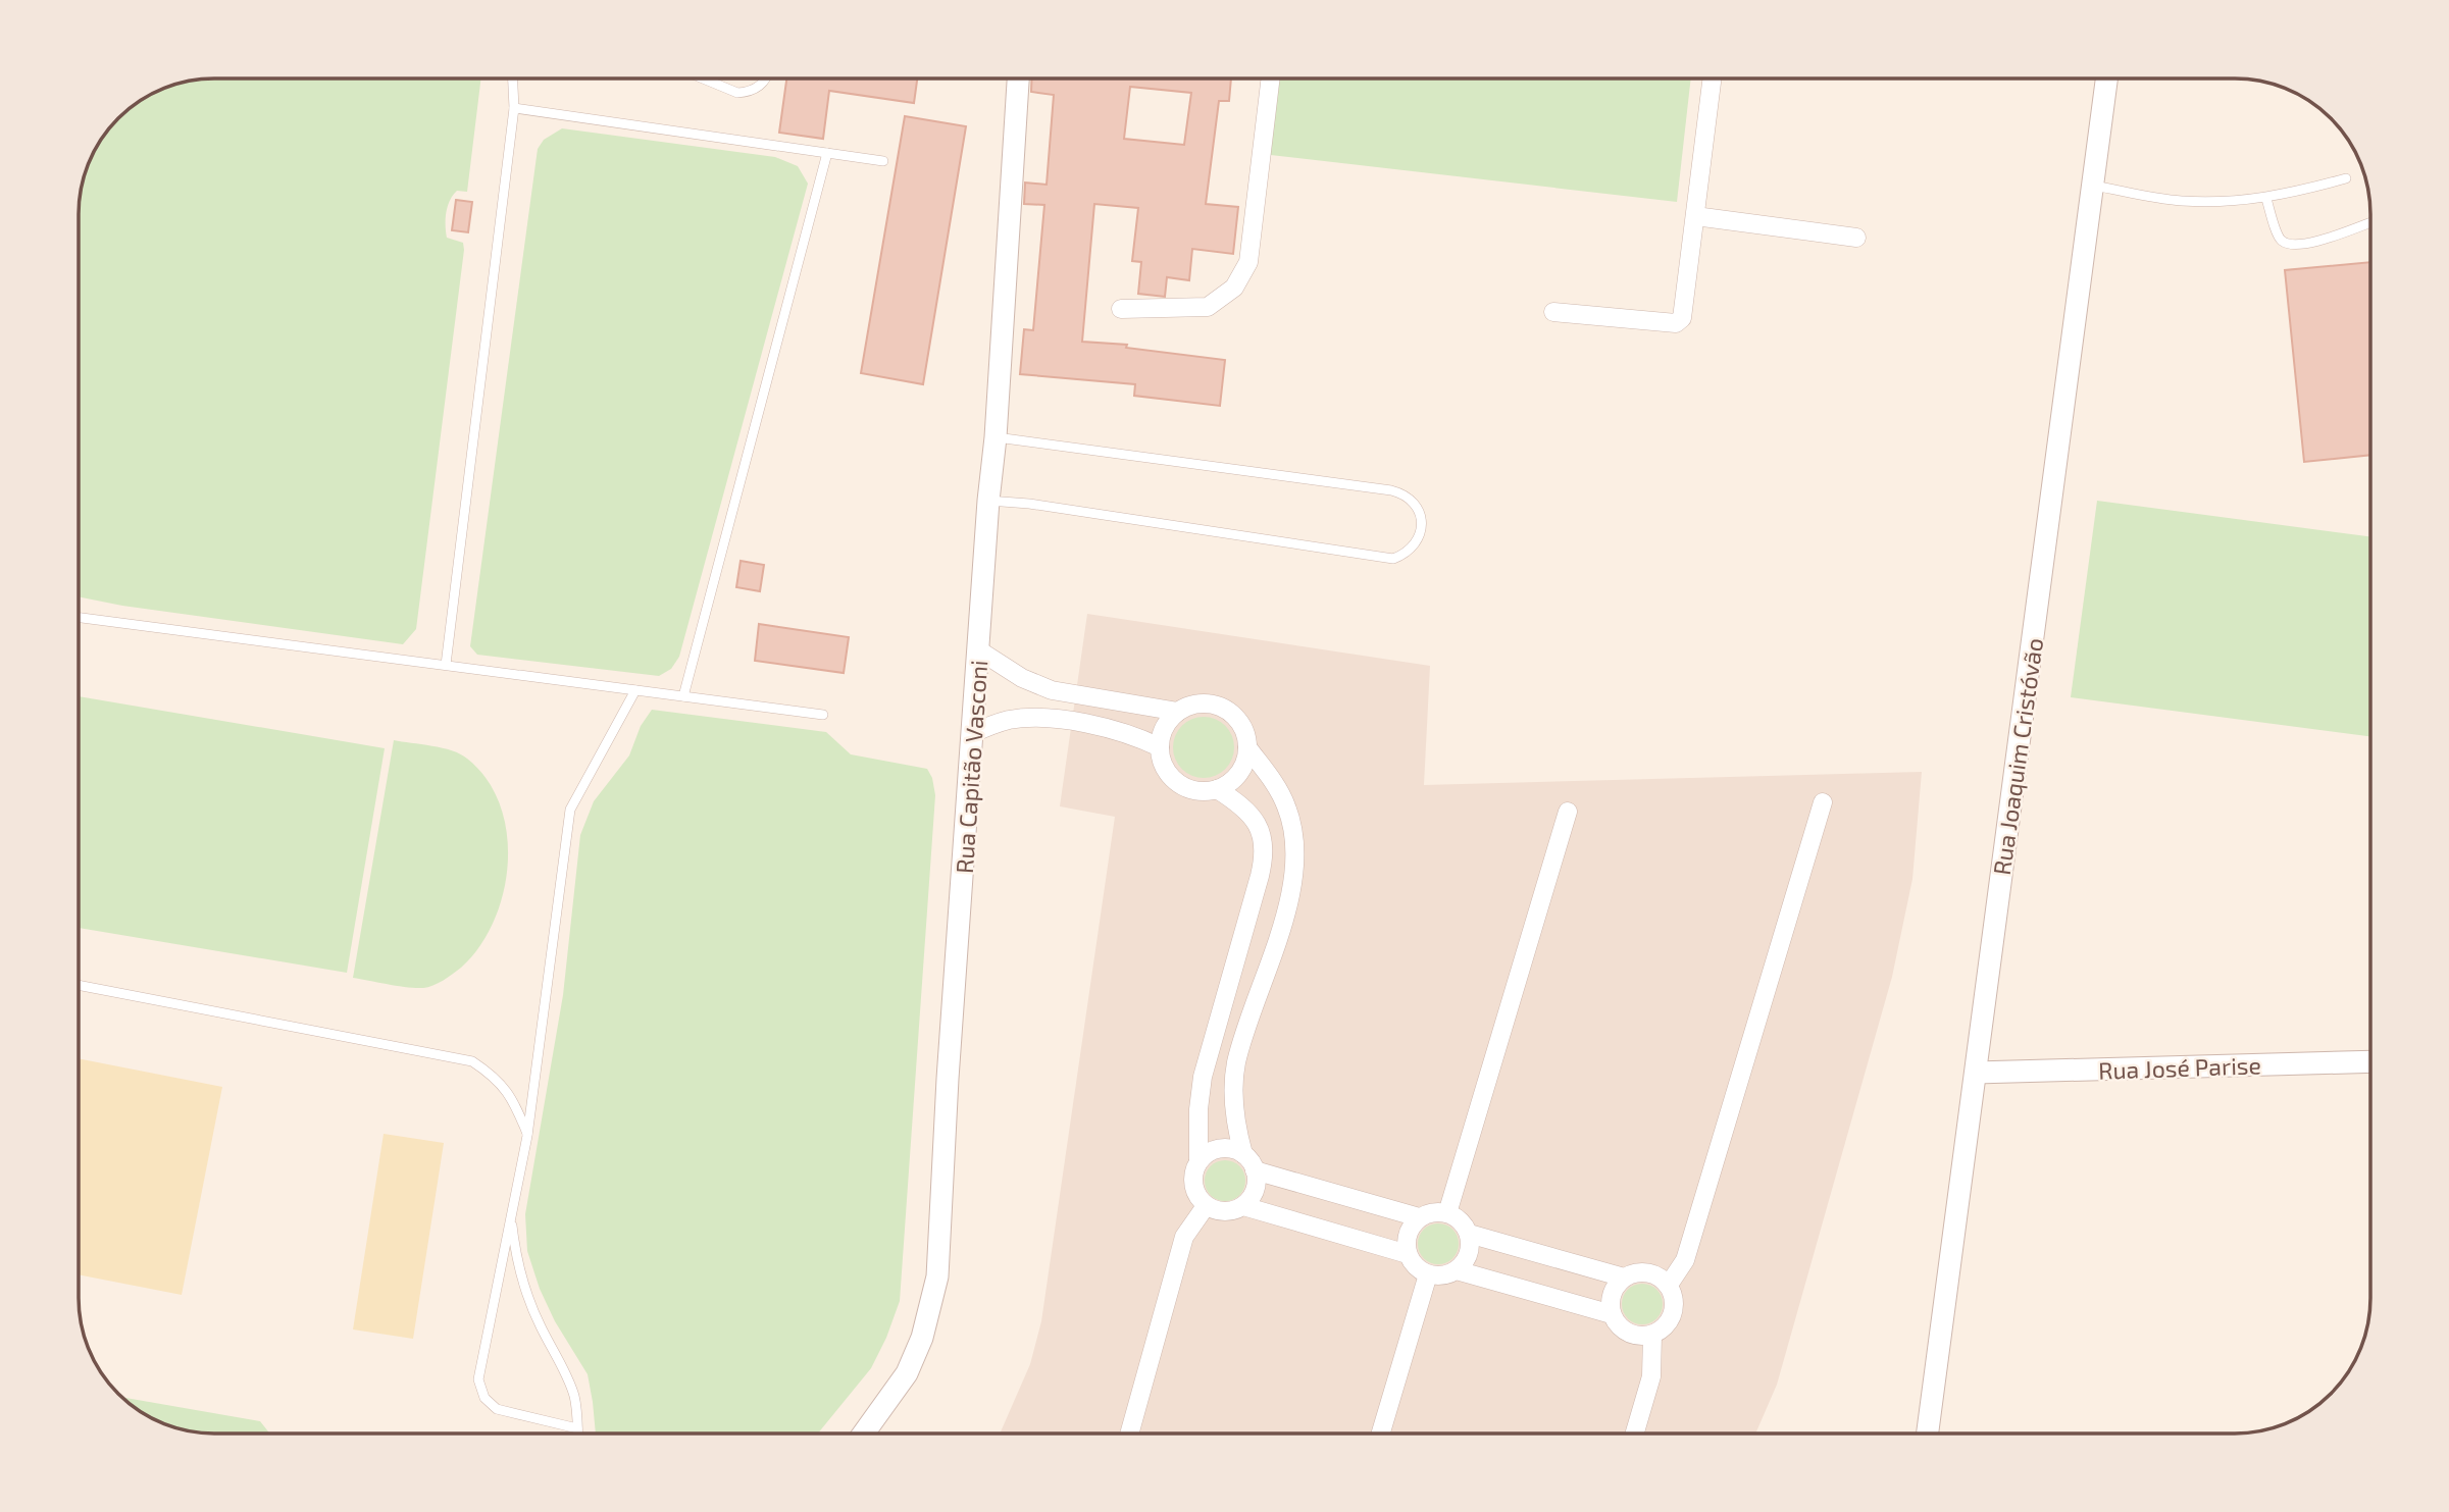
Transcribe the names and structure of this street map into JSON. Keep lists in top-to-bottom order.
{
  "streets": {
    "street": ["Rua Joaquim Cristóvão", "Rua Capitão Vasconi", "Rua José Parise"]
  },
  "crossings": [
    ["Rua Joaquim Cristóvão", "Rua José Parise"]
  ]
}
